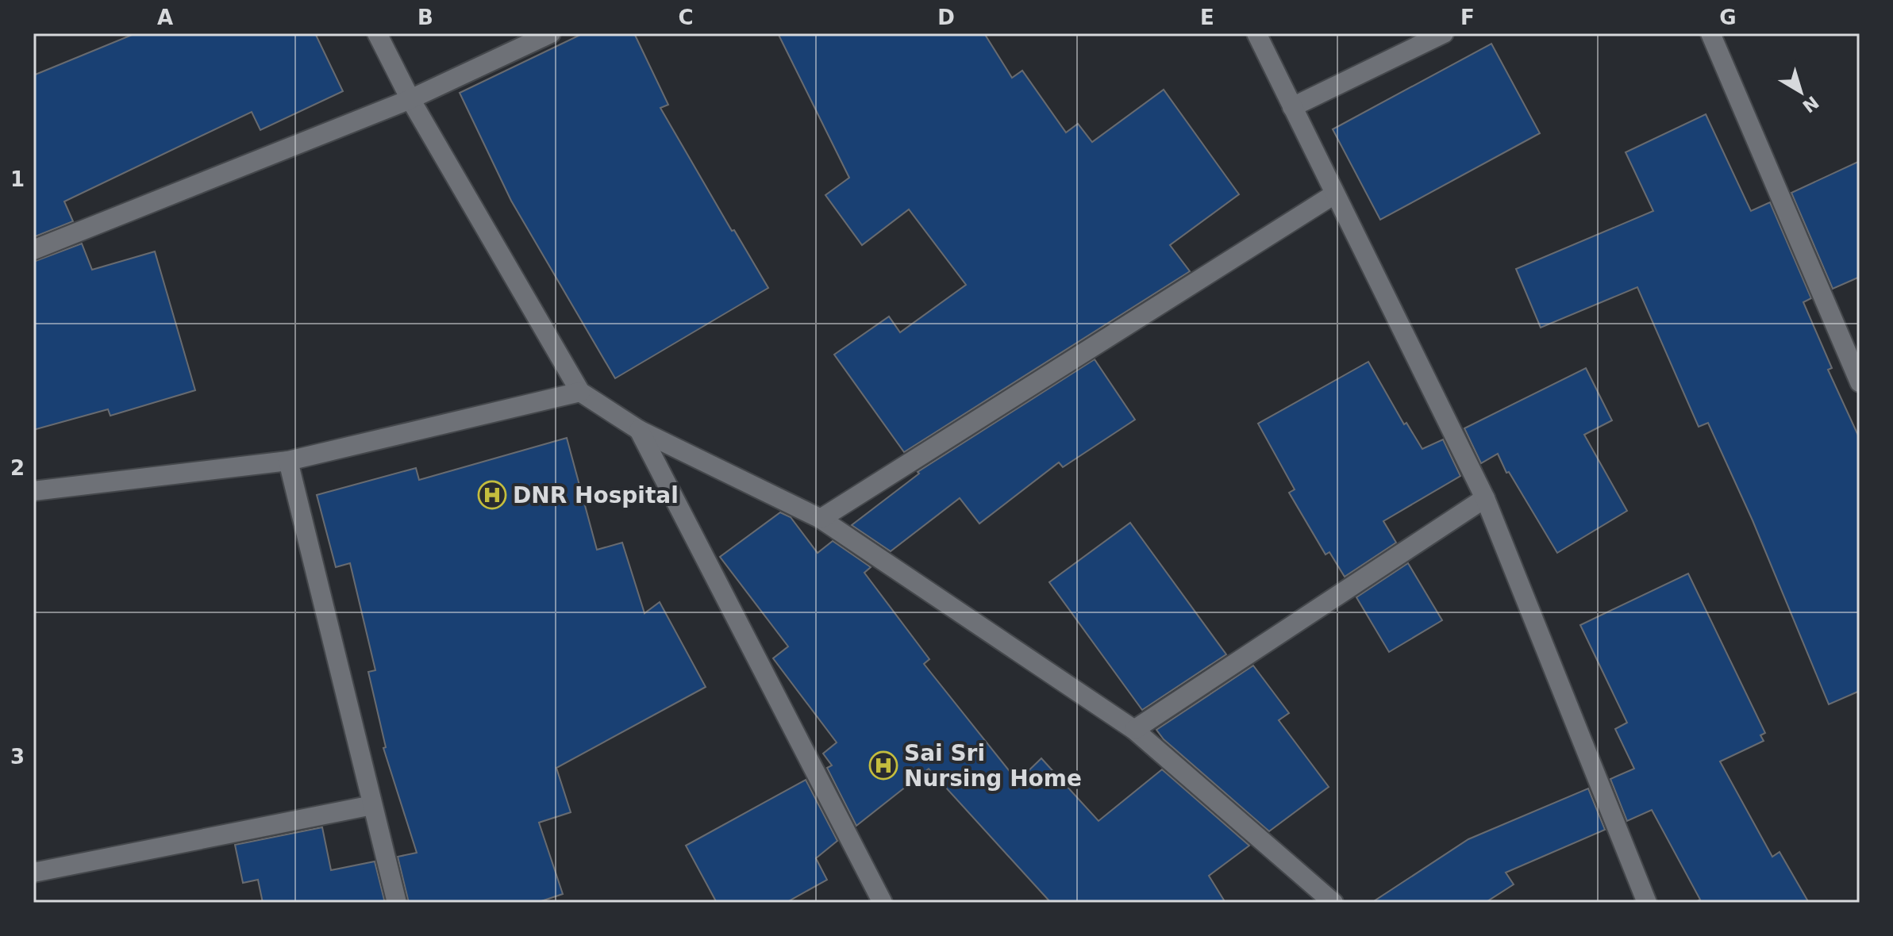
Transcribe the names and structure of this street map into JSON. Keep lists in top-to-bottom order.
{
  "places": {
    "hospital": ["DNR Hospital", "Sai Sri Nursing Home"]
  },
  "north": "bottom right",
  "grid": {
    "columns": [
      "A",
      "B",
      "C",
      "D",
      "E",
      "F",
      "G"
    ],
    "rows": ["1", "2", "3"]
  }
}
